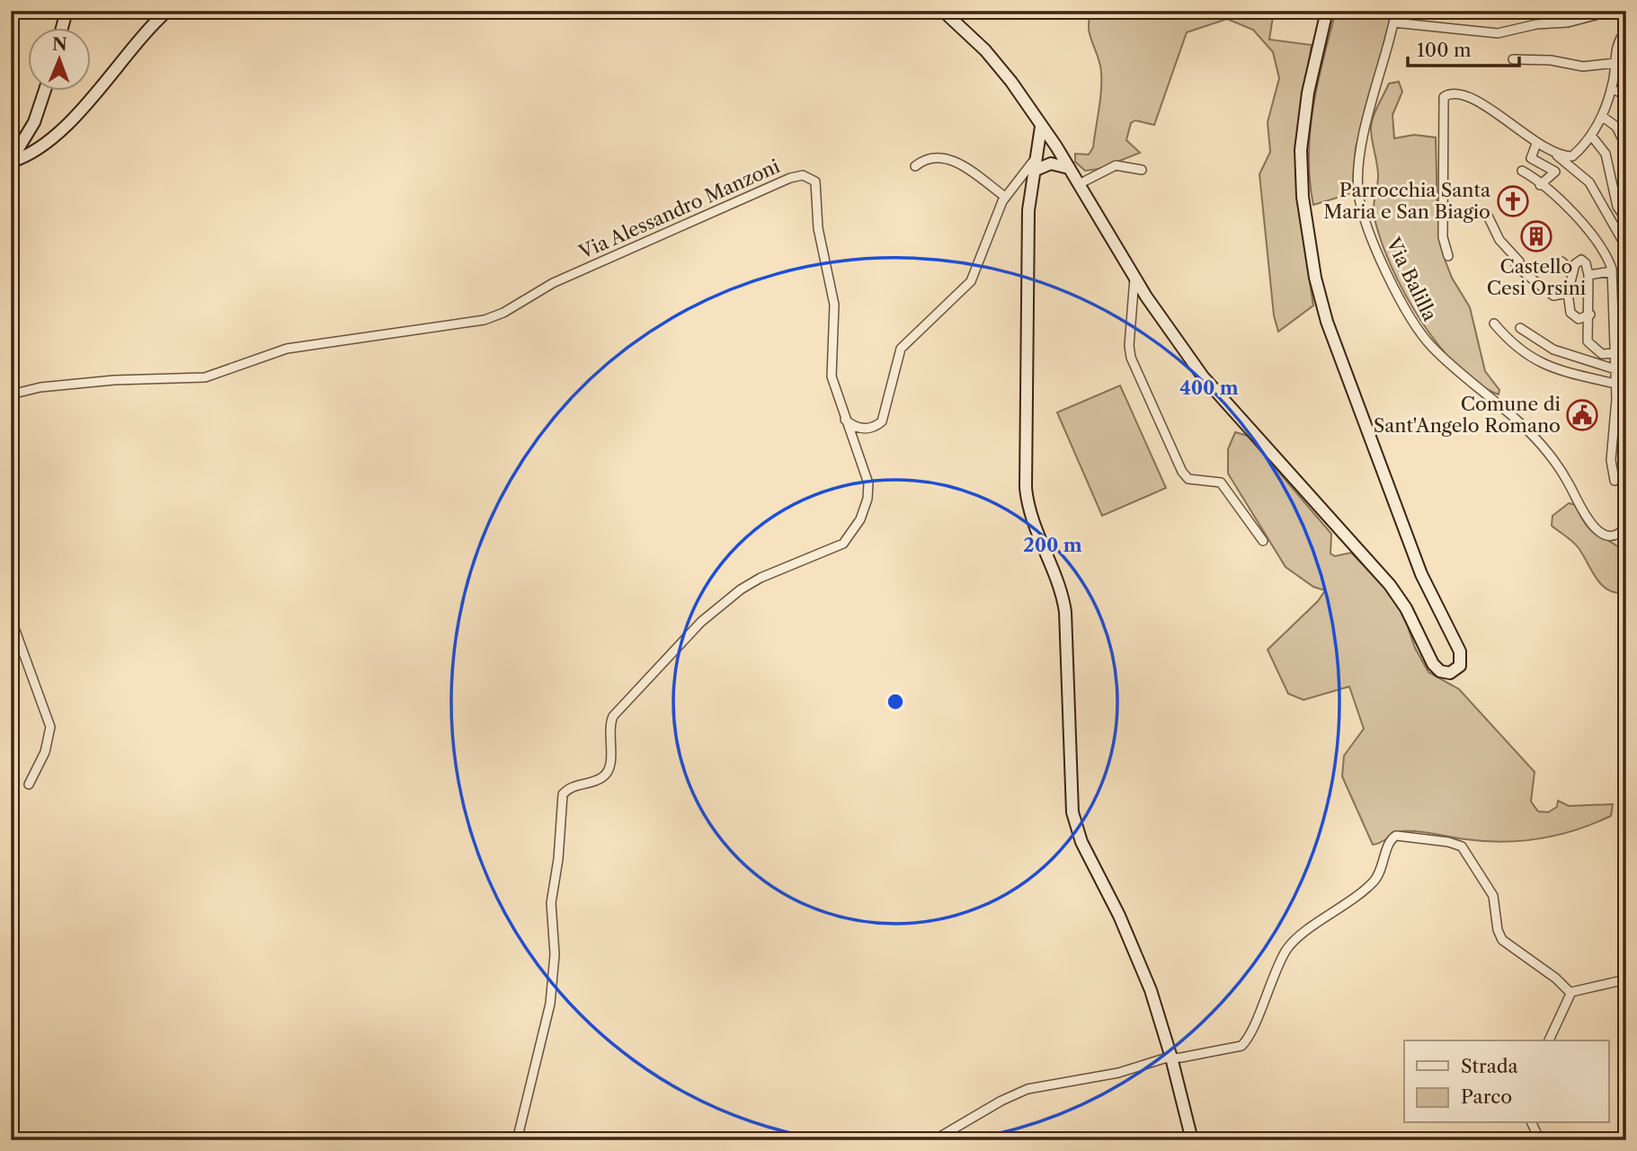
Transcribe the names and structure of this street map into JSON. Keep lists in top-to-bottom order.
{
  "streets": {
    "street": ["Via Alessandro Manzoni", "Via Balilla"]
  },
  "places": {
    "church": ["Parrocchia Santa Maria e San Biagio"],
    "building": ["Castello Cesi Orsini"],
    "public building": ["Comune di Sant'Angelo Romano"]
  },
  "legend": ["Strada", "Parco"],
  "scale_bar": "100 m",
  "north": "top",
  "rings": ["400 m", "200 m"]
}
